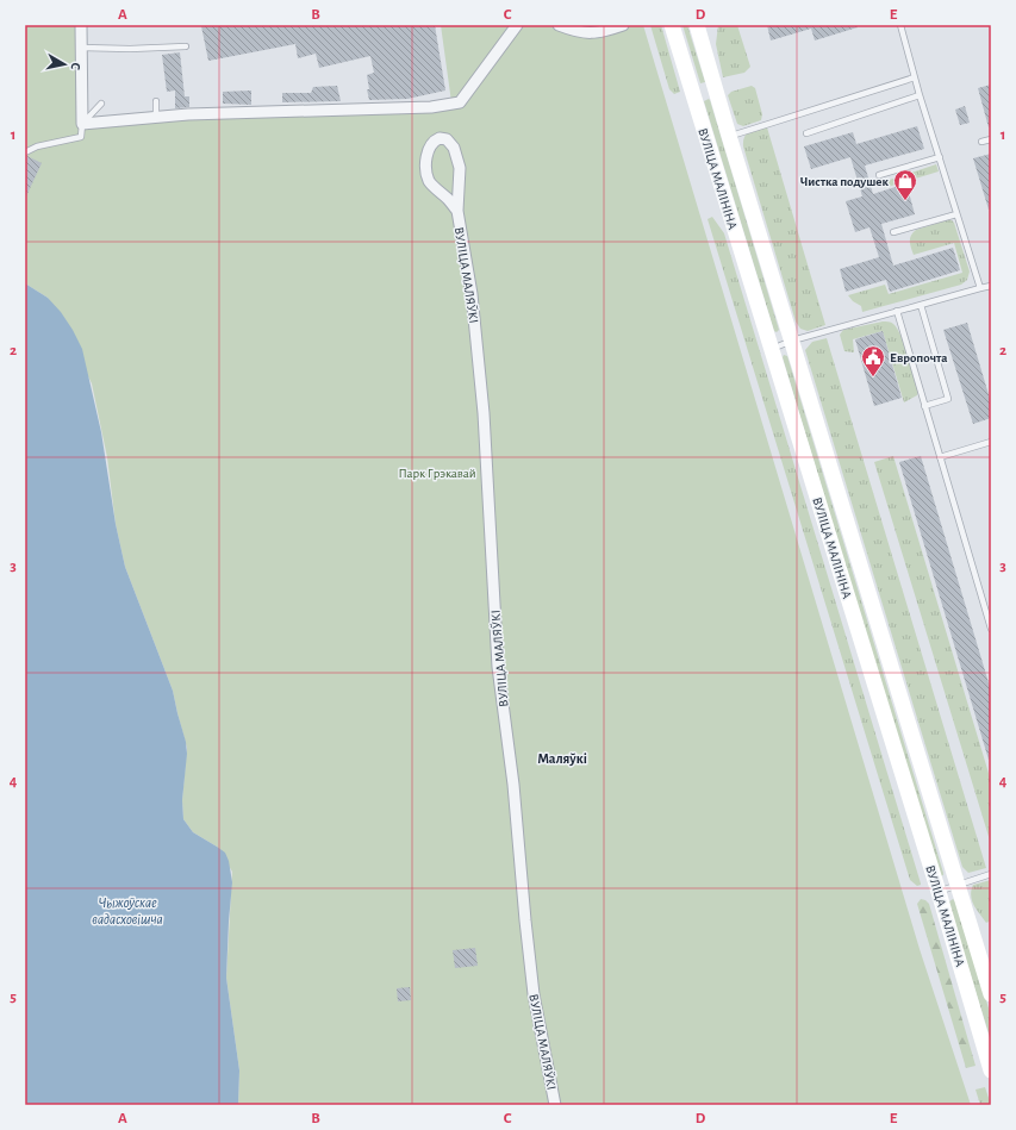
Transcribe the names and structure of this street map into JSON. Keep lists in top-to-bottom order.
{
  "streets": {
    "main road": ["ВУЛІЦА МАЛІНІНА"],
    "street": ["ВУЛІЦА МАЛЯЎКІ"]
  },
  "districts": ["Маляўкі"],
  "water": ["Чыжоўскае вадасховішча"],
  "parks": ["Парк Грэкавай"],
  "places": {
    "shop": ["Чистка подушек"],
    "public building": ["Европочта"]
  },
  "north": "right",
  "grid": {
    "columns": [
      "A",
      "B",
      "C",
      "D",
      "E"
    ],
    "rows": [
      "1",
      "2",
      "3",
      "4",
      "5"
    ]
  }
}
